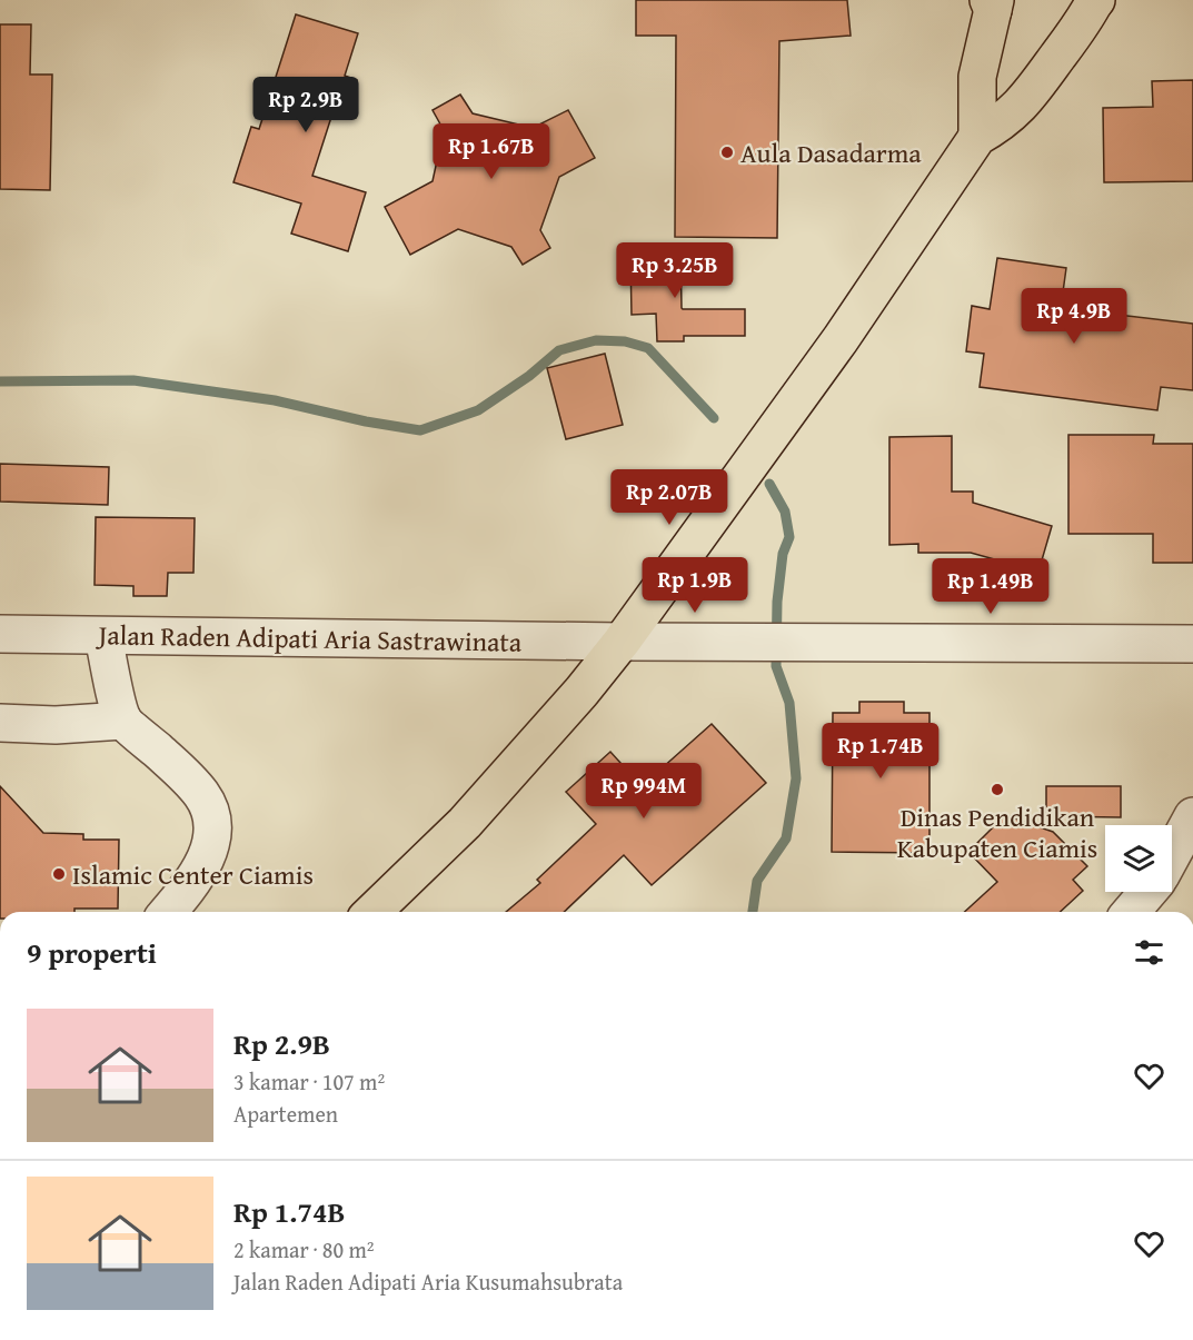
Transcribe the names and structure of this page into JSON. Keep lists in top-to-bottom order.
{
  "streets": {
    "street": ["Jalan Raden Adipati Aria Sastrawinata"]
  },
  "places": ["Aula Dasadarma", "Dinas Pendidikan Kabupaten Ciamis", "Islamic Center Ciamis"],
  "page": {
    "price": [
      "Rp 2.9B",
      "Rp 1.67B",
      "Rp 3.25B",
      "Rp 4.9B",
      "Rp 2.07B",
      "Rp 1.9B",
      "Rp 1.49B",
      "Rp 1.74B",
      "Rp 994M"
    ],
    "heading": "9 properti",
    "list": [
      {
        "name": "Rp 2.9B",
        "note": "3 kamar · 107 m² · Apartemen"
      },
      {
        "name": "Rp 1.74B",
        "note": "2 kamar · 80 m² · Jalan Raden Adipati Aria Kusumahsubrata"
      }
    ]
  }
}
